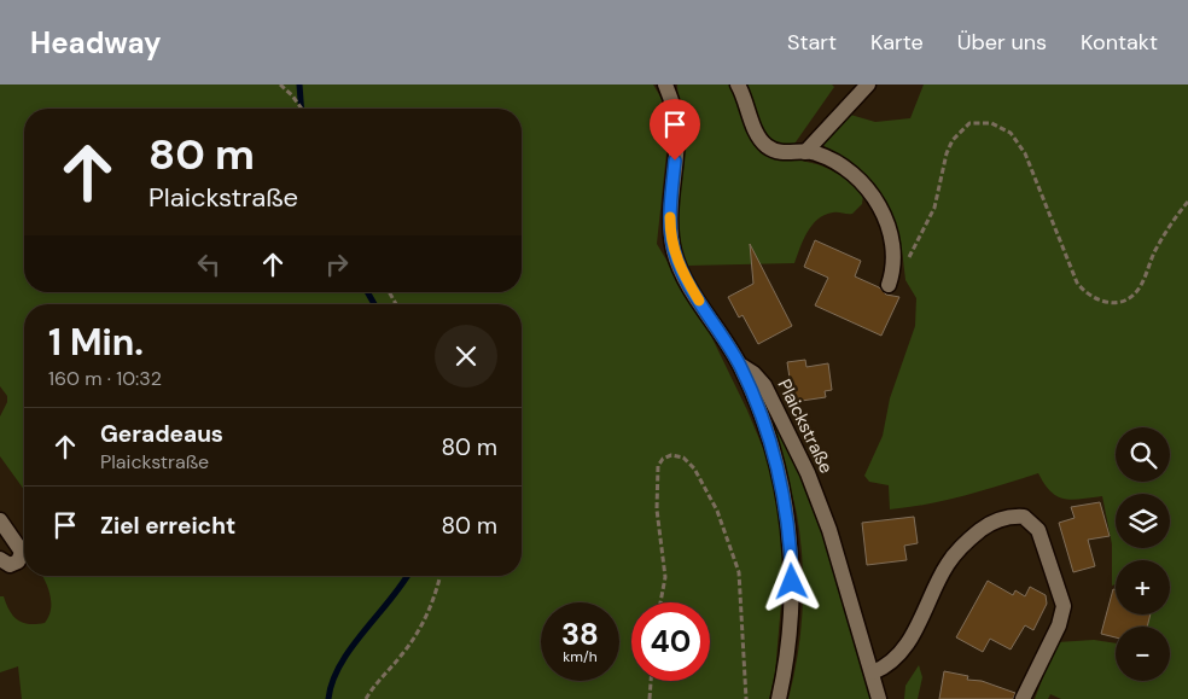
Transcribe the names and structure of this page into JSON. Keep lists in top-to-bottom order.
{
  "streets": {
    "street": ["Plaickstraße"]
  },
  "page": {
    "header": "Headway",
    "nav": [
      "Start",
      "Karte",
      "Über uns",
      "Kontakt"
    ],
    "turn": ["80 m", "Plaickstraße"],
    "heading": ["1 Min.", "160 m · 10:32"],
    "list": [
      {
        "name": "Geradeaus",
        "note": "Plaickstraße",
        "value": "80 m"
      },
      {
        "name": "Ziel erreicht",
        "value": "80 m"
      }
    ],
    "map_buttons": ["+", "−"],
    "speed": "38 km/h",
    "limit": "40"
  }
}
